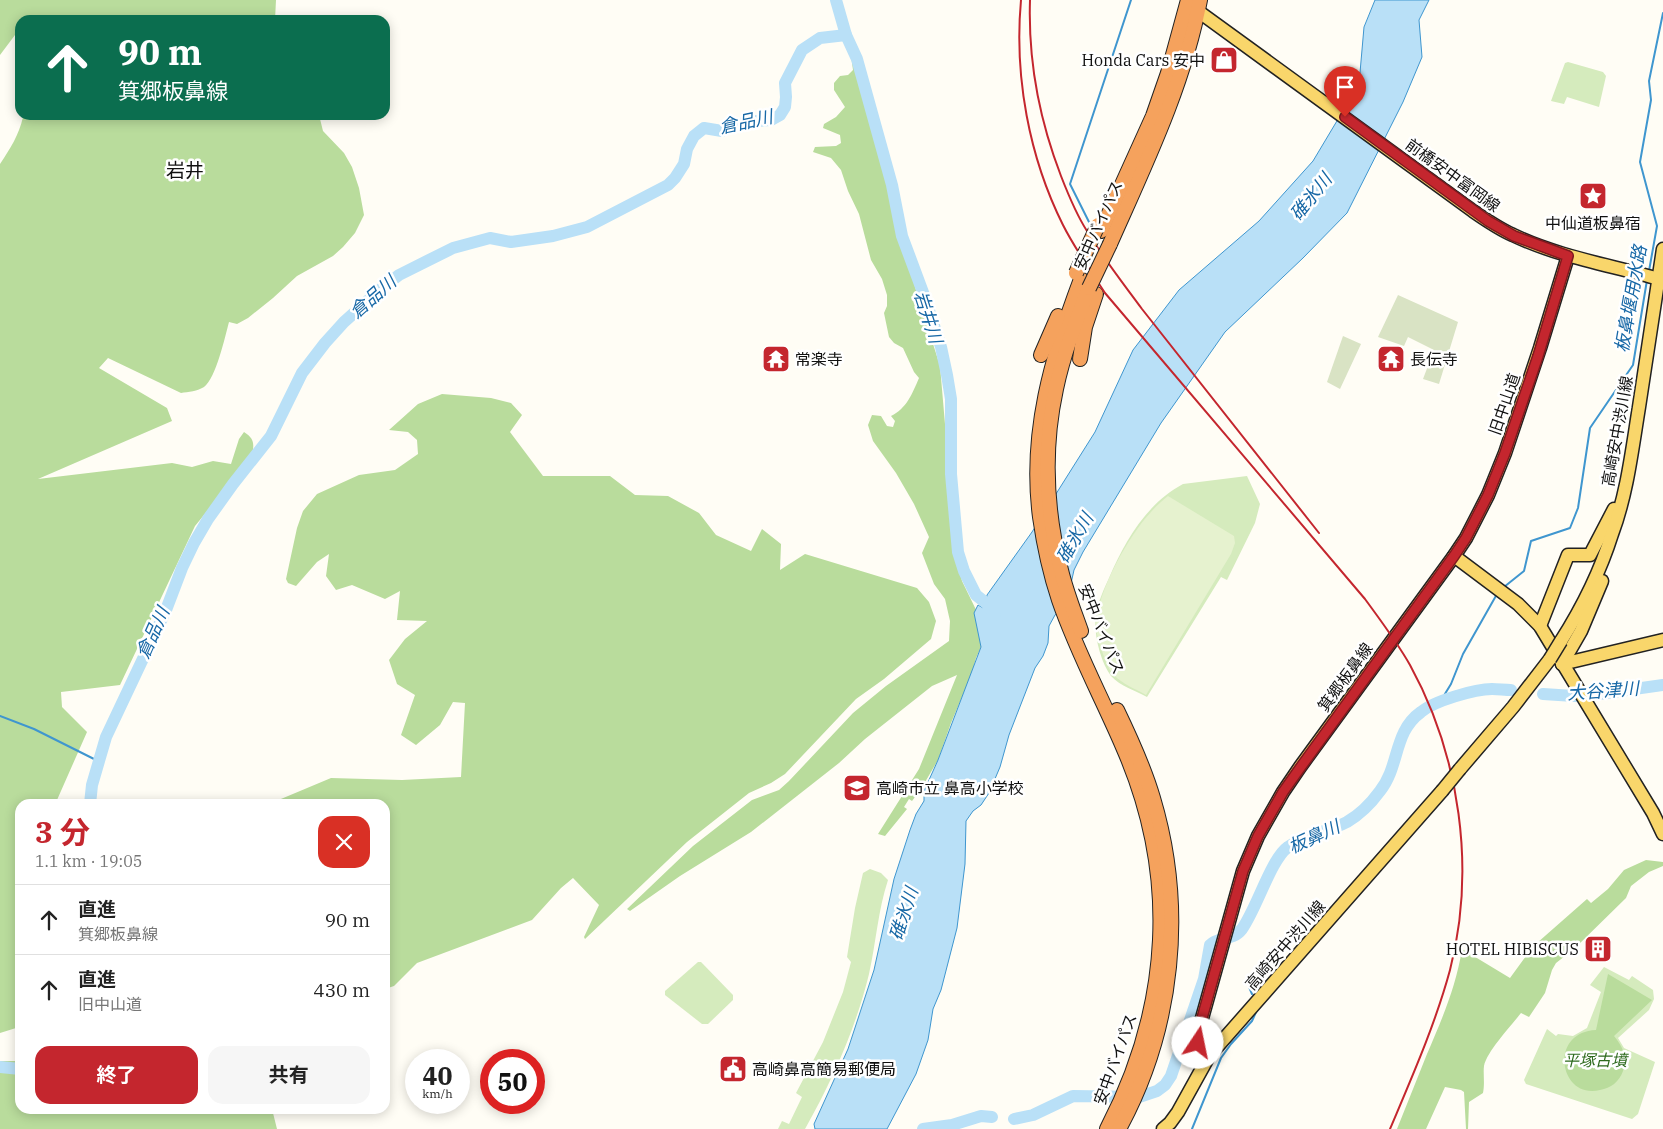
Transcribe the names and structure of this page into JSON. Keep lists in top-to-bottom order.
{
  "streets": {
    "highway": ["安中バイパス"],
    "main road": [
      "前橋安中富岡線",
      "旧中山道",
      "高崎安中渋川線",
      "箕郷板鼻線"
    ]
  },
  "crossings": [
    ["前橋安中富岡線", "安中バイパス"],
    ["前橋安中富岡線", "旧中山道"],
    ["旧中山道", "箕郷板鼻線"],
    ["高崎安中渋川線", "箕郷板鼻線"]
  ],
  "districts": ["岩井"],
  "water": [
    "倉品川",
    "碓氷川",
    "板鼻堰用水路",
    "岩井川",
    "大谷津川",
    "板鼻川"
  ],
  "parks": ["平塚古墳"],
  "places": {
    "shop": ["Honda Cars 安中"],
    "place": ["中仙道板鼻宿"],
    "temple": ["常楽寺", "長伝寺"],
    "school or university": ["高崎市立 鼻高小学校"],
    "building": ["HOTEL HIBISCUS"],
    "public building": ["高崎鼻高簡易郵便局"]
  },
  "page": {
    "turn": ["90 m", "箕郷板鼻線"],
    "heading": ["3 分", "1.1 km · 19:05"],
    "list": [
      {
        "name": "直進",
        "note": "箕郷板鼻線",
        "value": "90 m"
      },
      {
        "name": "直進",
        "note": "旧中山道",
        "value": "430 m"
      }
    ],
    "buttons": ["終了", "共有"],
    "speed": "40 km/h",
    "limit": "50"
  }
}
